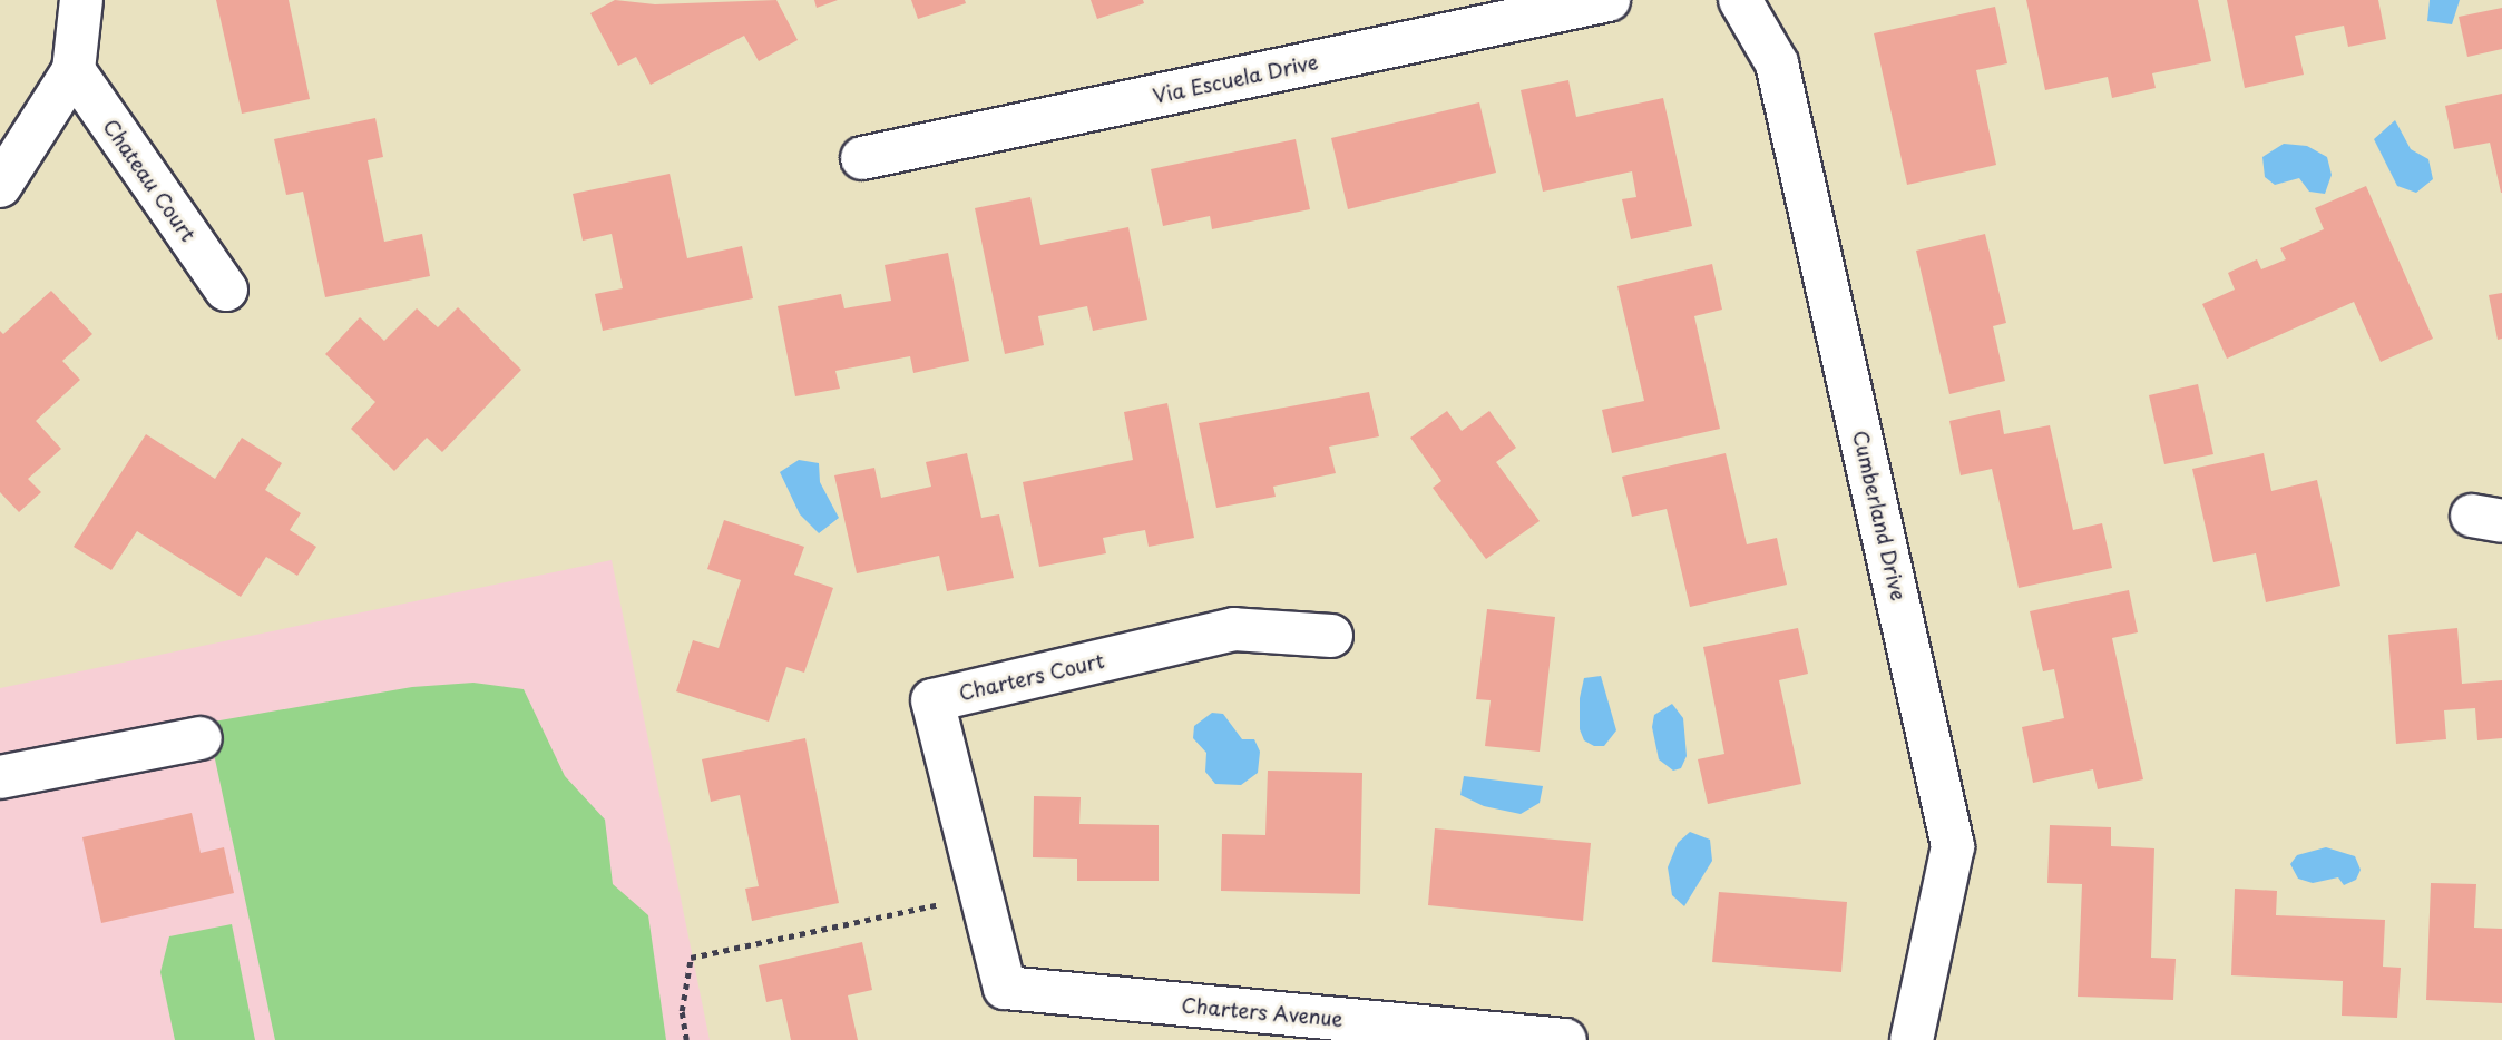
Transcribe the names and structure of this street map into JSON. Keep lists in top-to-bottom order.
{
  "streets": {
    "street": [
      "Via Escuela Drive",
      "Chateau Court",
      "Cumberland Drive",
      "Charters Court",
      "Charters Avenue"
    ]
  },
  "crossings": [
    ["Charters Court", "Charters Avenue"]
  ]
}
